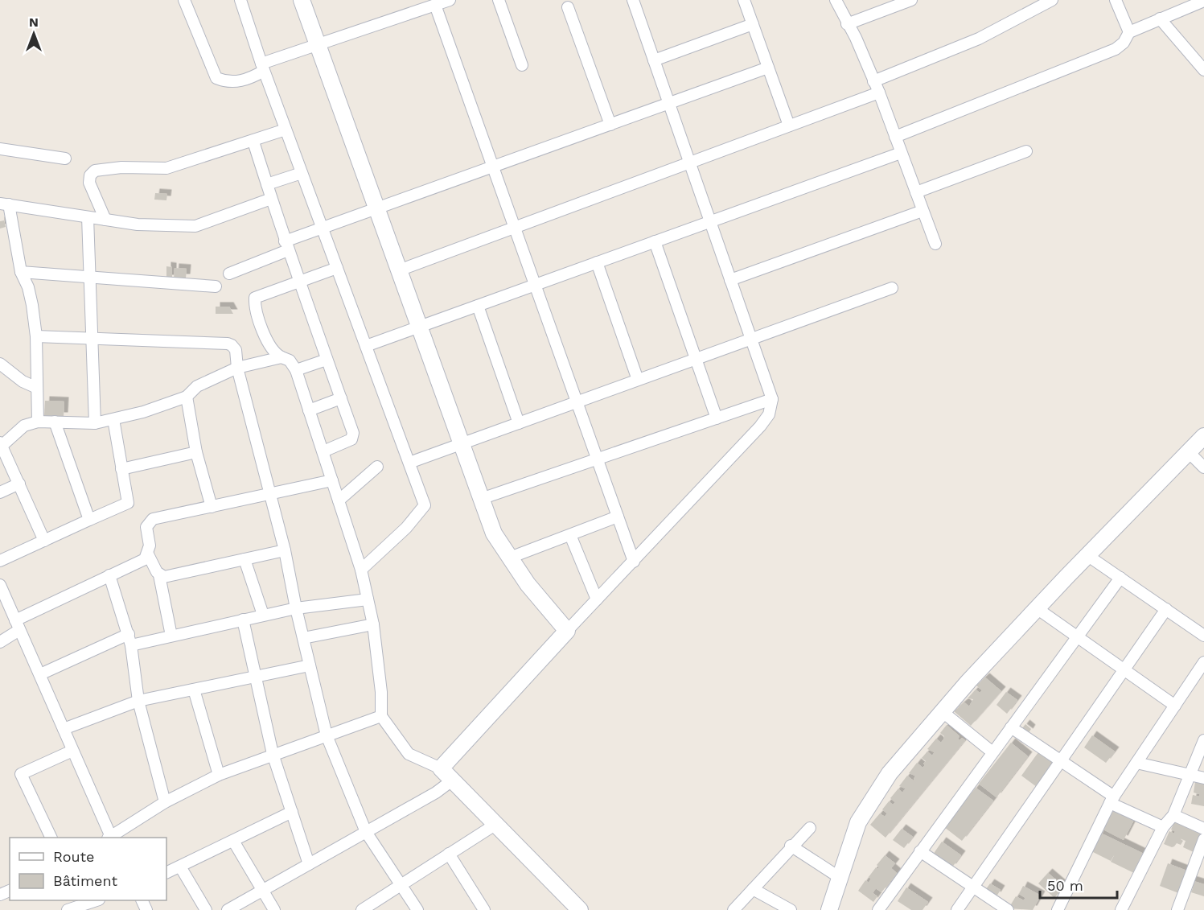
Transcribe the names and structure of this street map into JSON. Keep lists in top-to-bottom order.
{
  "legend": ["Route", "Bâtiment"],
  "scale_bar": "50 m",
  "north": "top"
}
